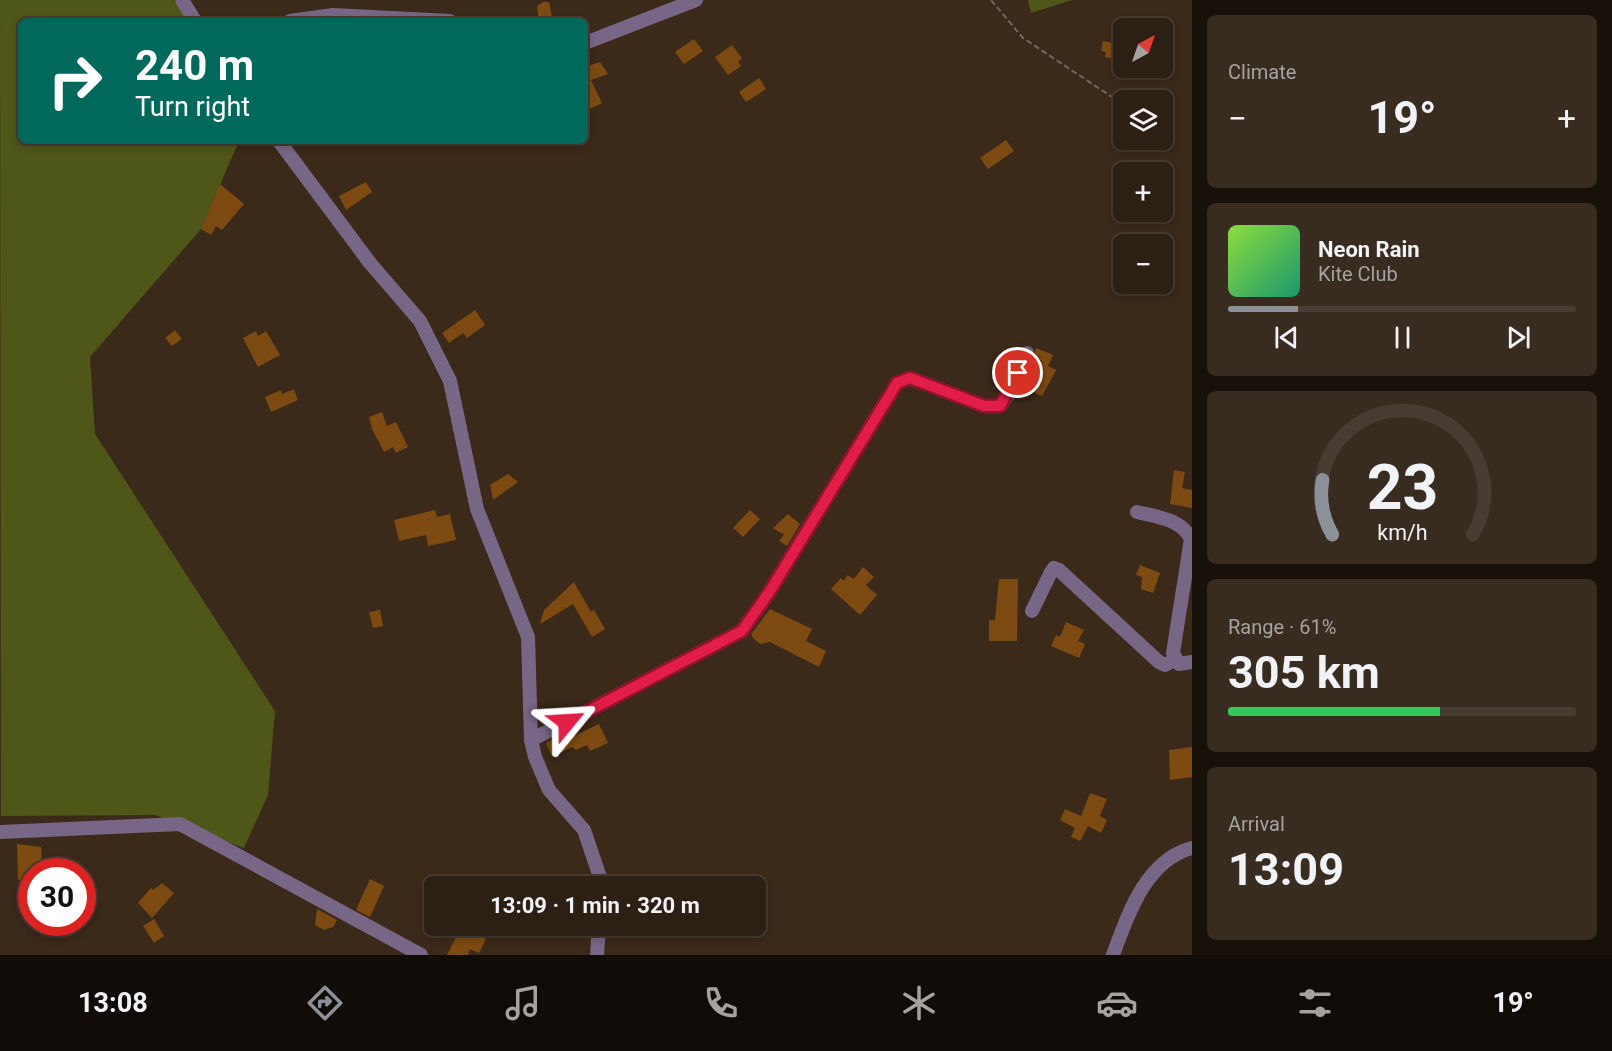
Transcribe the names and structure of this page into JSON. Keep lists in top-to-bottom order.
{
  "north": "top right",
  "page": {
    "tile": [
      "Climate",
      ["Range · 61%", "305 km"],
      ["Arrival", "13:09"]
    ],
    "map_buttons": ["+", "−"],
    "turn": ["240 m", "Turn right"],
    "heat": ["−", "19°", "+"],
    "song": ["Neon Rain", "Kite Club"],
    "limit": "30",
    "trip": "13:09 · 1 min · 320 m",
    "tabs": ["13:08", "19°"],
    "gauge": ["23", "km/h"]
  }
}
